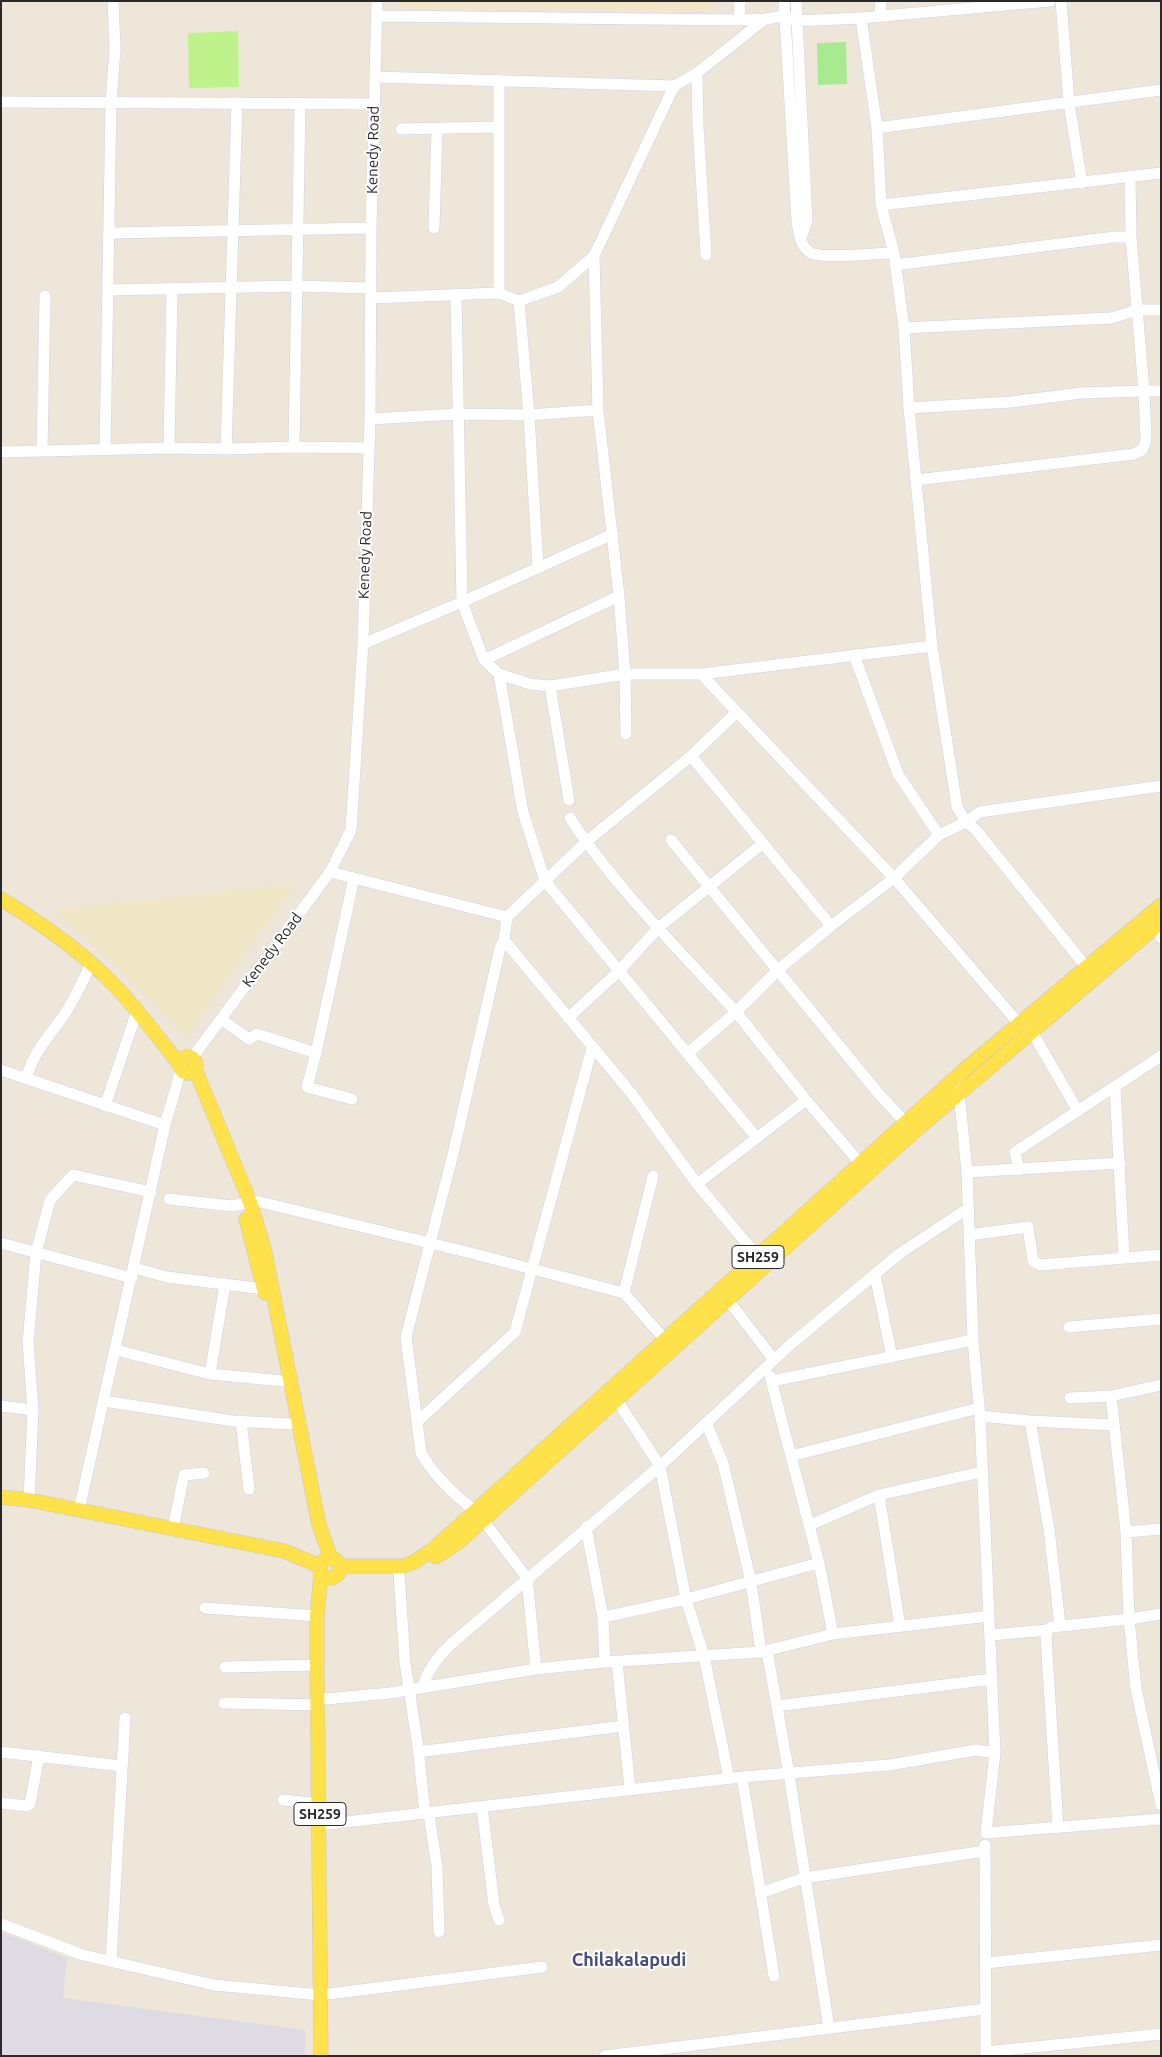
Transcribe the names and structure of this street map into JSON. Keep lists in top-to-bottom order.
{
  "streets": {
    "main road": ["SH259"],
    "street": ["Kenedy Road"]
  },
  "districts": ["Chilakalapudi"]
}
